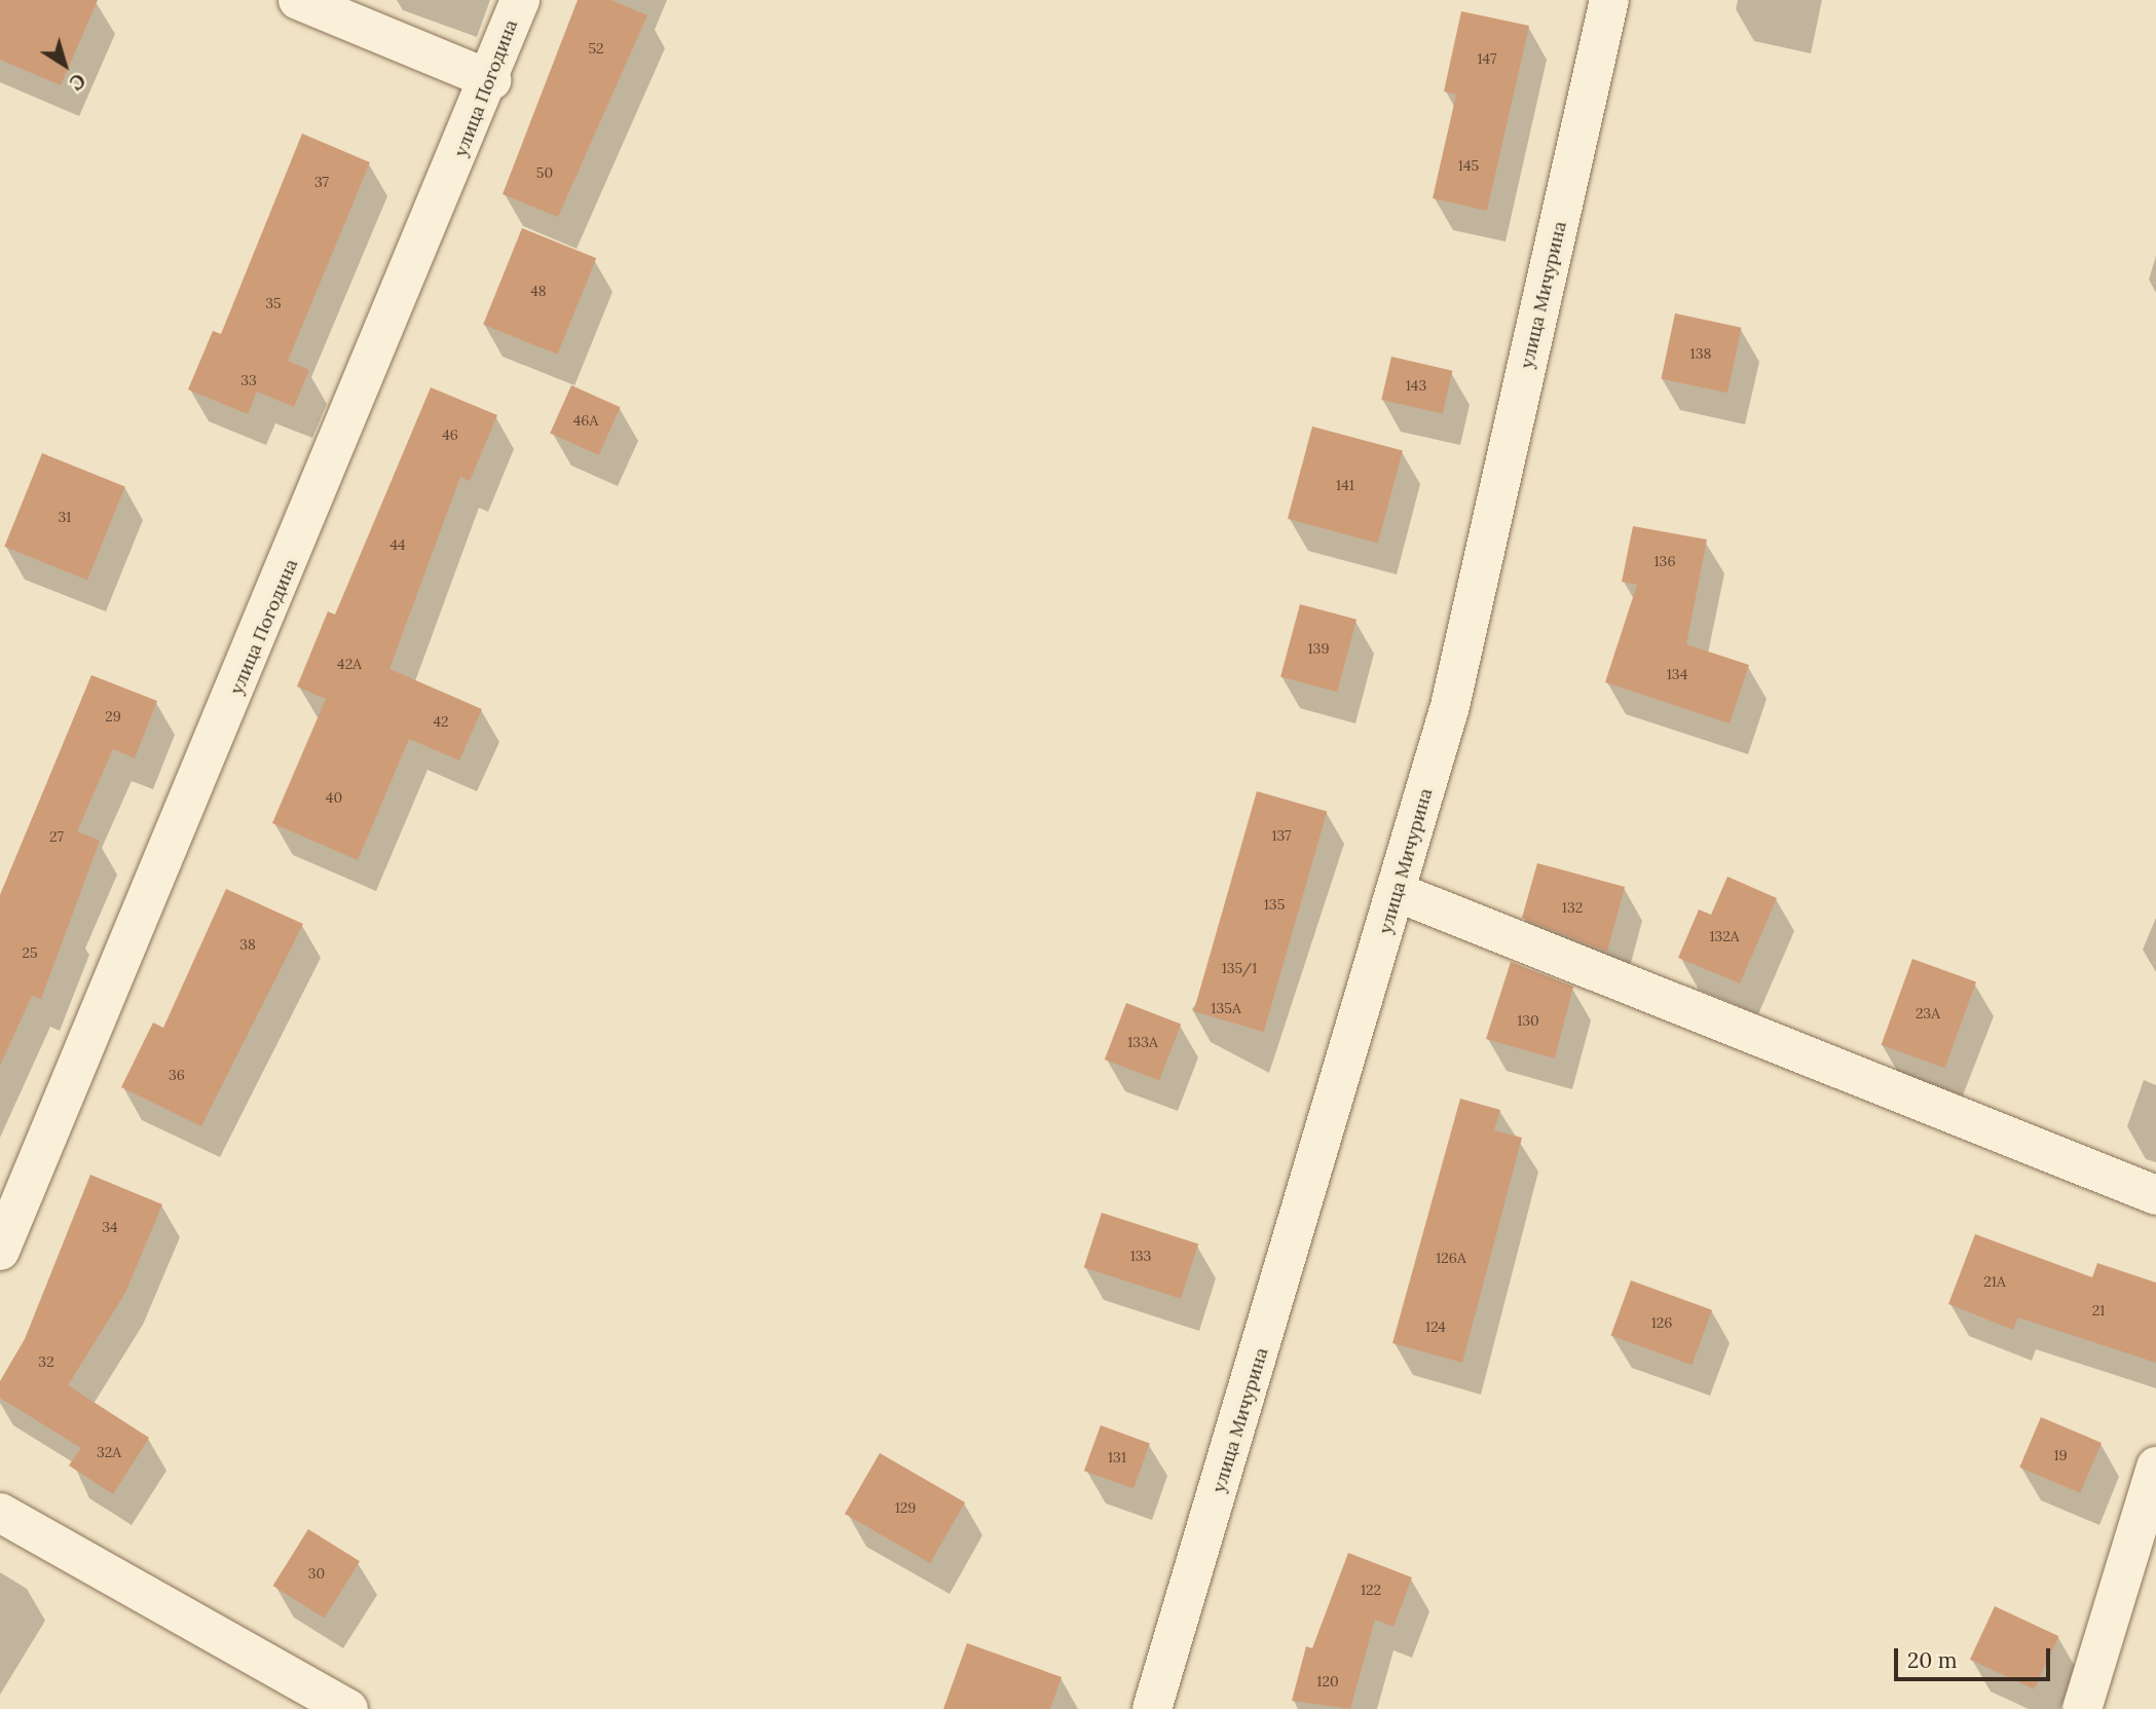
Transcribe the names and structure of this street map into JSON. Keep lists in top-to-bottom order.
{
  "streets": {
    "street": ["улица Погодина", "улица Мичурина"]
  },
  "house_numbers": [
    "52",
    "147",
    "145",
    "50",
    "37",
    "48",
    "35",
    "138",
    "33",
    "143",
    "46А",
    "46",
    "141",
    "31",
    "44",
    "136",
    "139",
    "42А",
    "134",
    "29",
    "42",
    "40",
    "137",
    "27",
    "135",
    "132",
    "132А",
    "38",
    "25",
    "135/1",
    "135А",
    "23А",
    "130",
    "133А",
    "36",
    "34",
    "133",
    "126А",
    "21А",
    "21",
    "126",
    "124",
    "32",
    "32А",
    "19",
    "131",
    "129",
    "30",
    "122",
    "120"
  ],
  "scale_bar": "20 m",
  "north": "bottom right"
}
